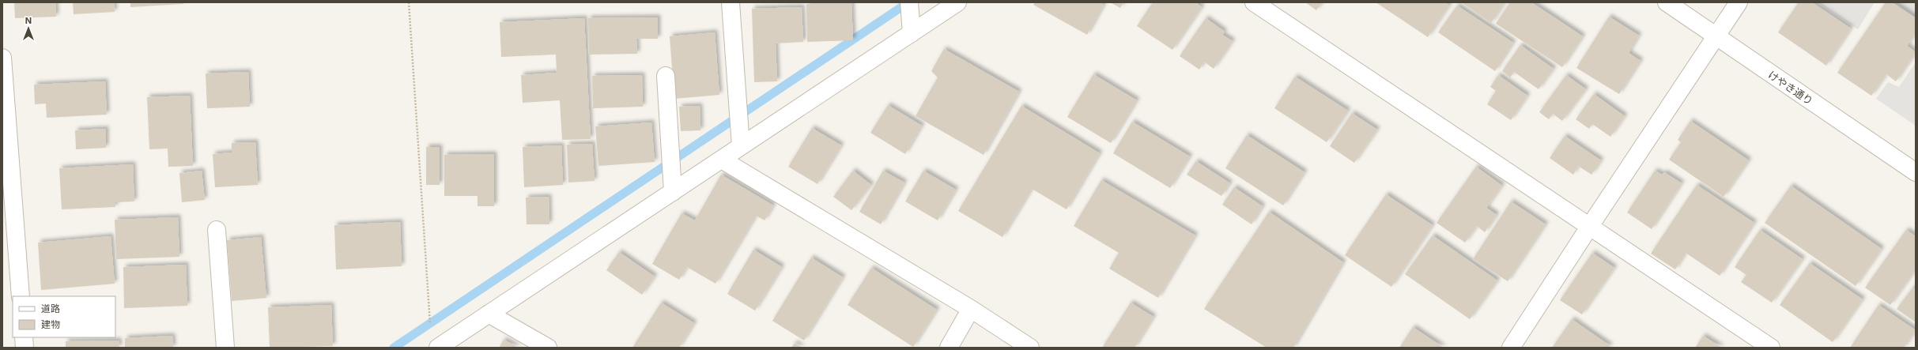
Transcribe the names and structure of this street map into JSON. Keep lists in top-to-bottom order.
{
  "streets": {
    "street": ["けやき通り"]
  },
  "legend": ["道路", "建物"],
  "north": "top"
}
